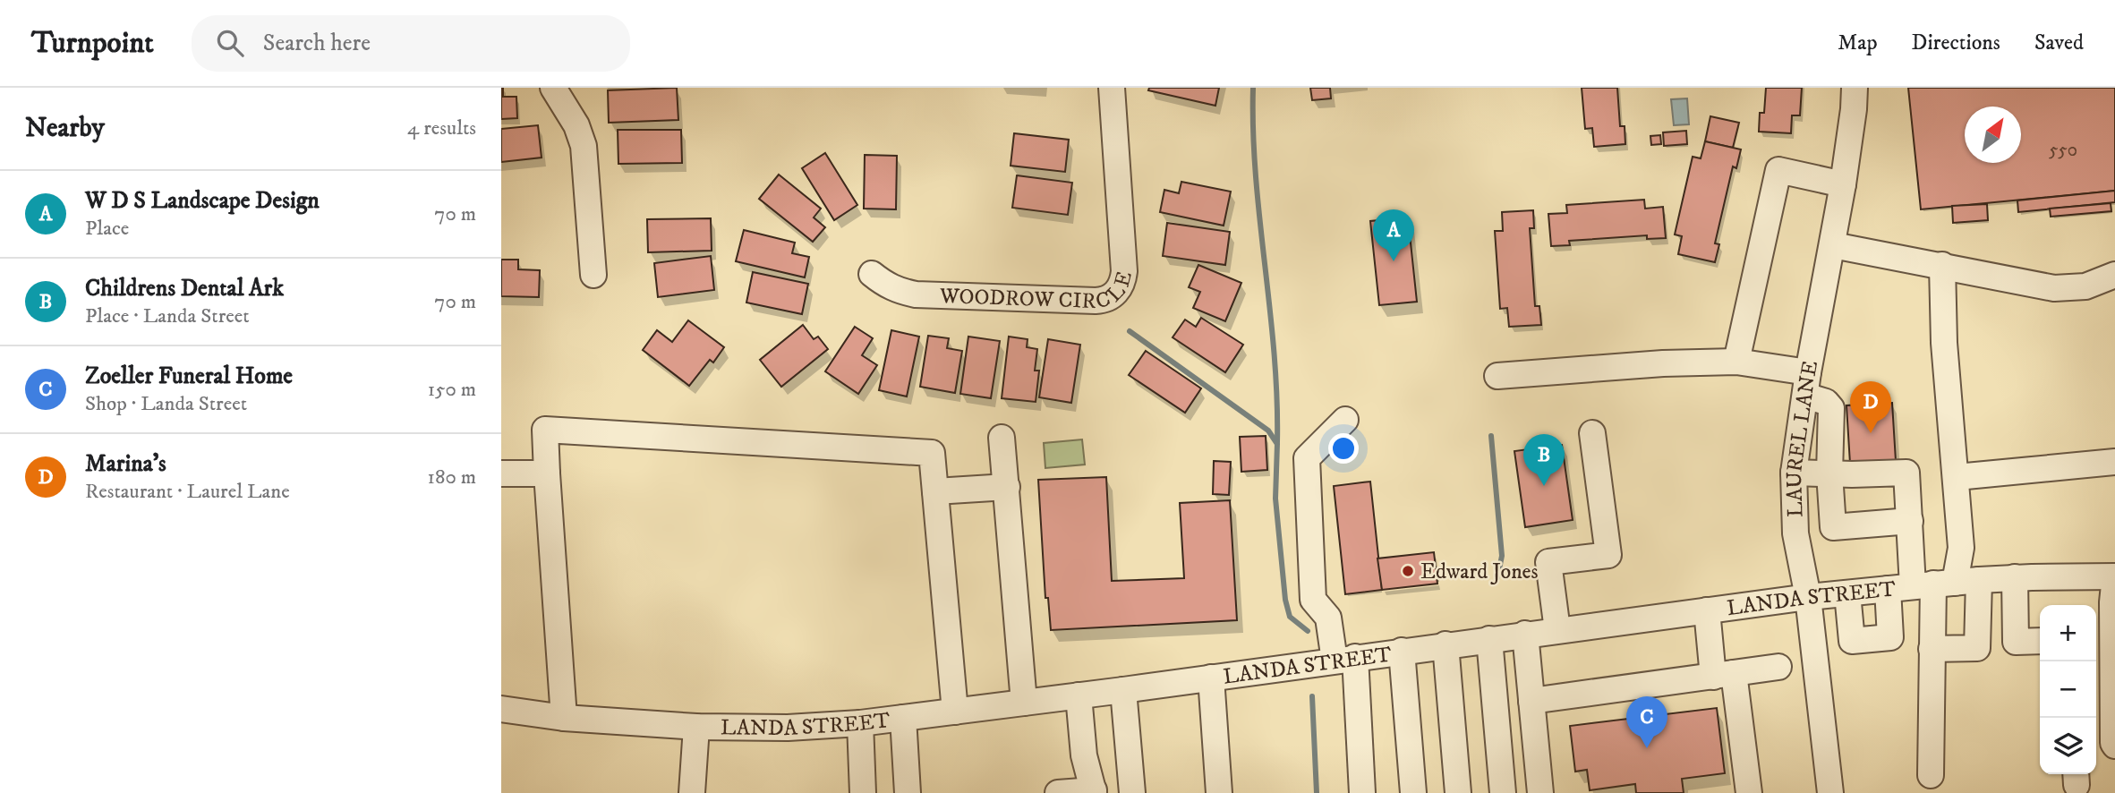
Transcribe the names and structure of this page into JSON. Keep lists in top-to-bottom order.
{
  "streets": {
    "street": ["WOODROW CIRCLE", "LAUREL LANE", "LANDA STREET"]
  },
  "crossings": [
    ["LAUREL LANE", "LANDA STREET"]
  ],
  "places": ["Edward Jones"],
  "house_numbers": ["550"],
  "north": "top right",
  "page": {
    "header": "Turnpoint",
    "search": "Search here",
    "nav": ["Map", "Directions", "Saved"],
    "heading": ["Nearby", "4 results"],
    "list": [
      {
        "mark": "A",
        "name": "W D S Landscape Design",
        "note": "Place",
        "value": "70 m"
      },
      {
        "mark": "B",
        "name": "Childrens Dental Ark",
        "note": "Place · Landa Street",
        "value": "70 m"
      },
      {
        "mark": "C",
        "name": "Zoeller Funeral Home",
        "note": "Shop · Landa Street",
        "value": "150 m"
      },
      {
        "mark": "D",
        "name": "Marina's",
        "note": "Restaurant · Laurel Lane",
        "value": "180 m"
      }
    ],
    "pins": [
      "A",
      "D",
      "B",
      "C"
    ],
    "map_buttons": ["+", "−"]
  }
}
